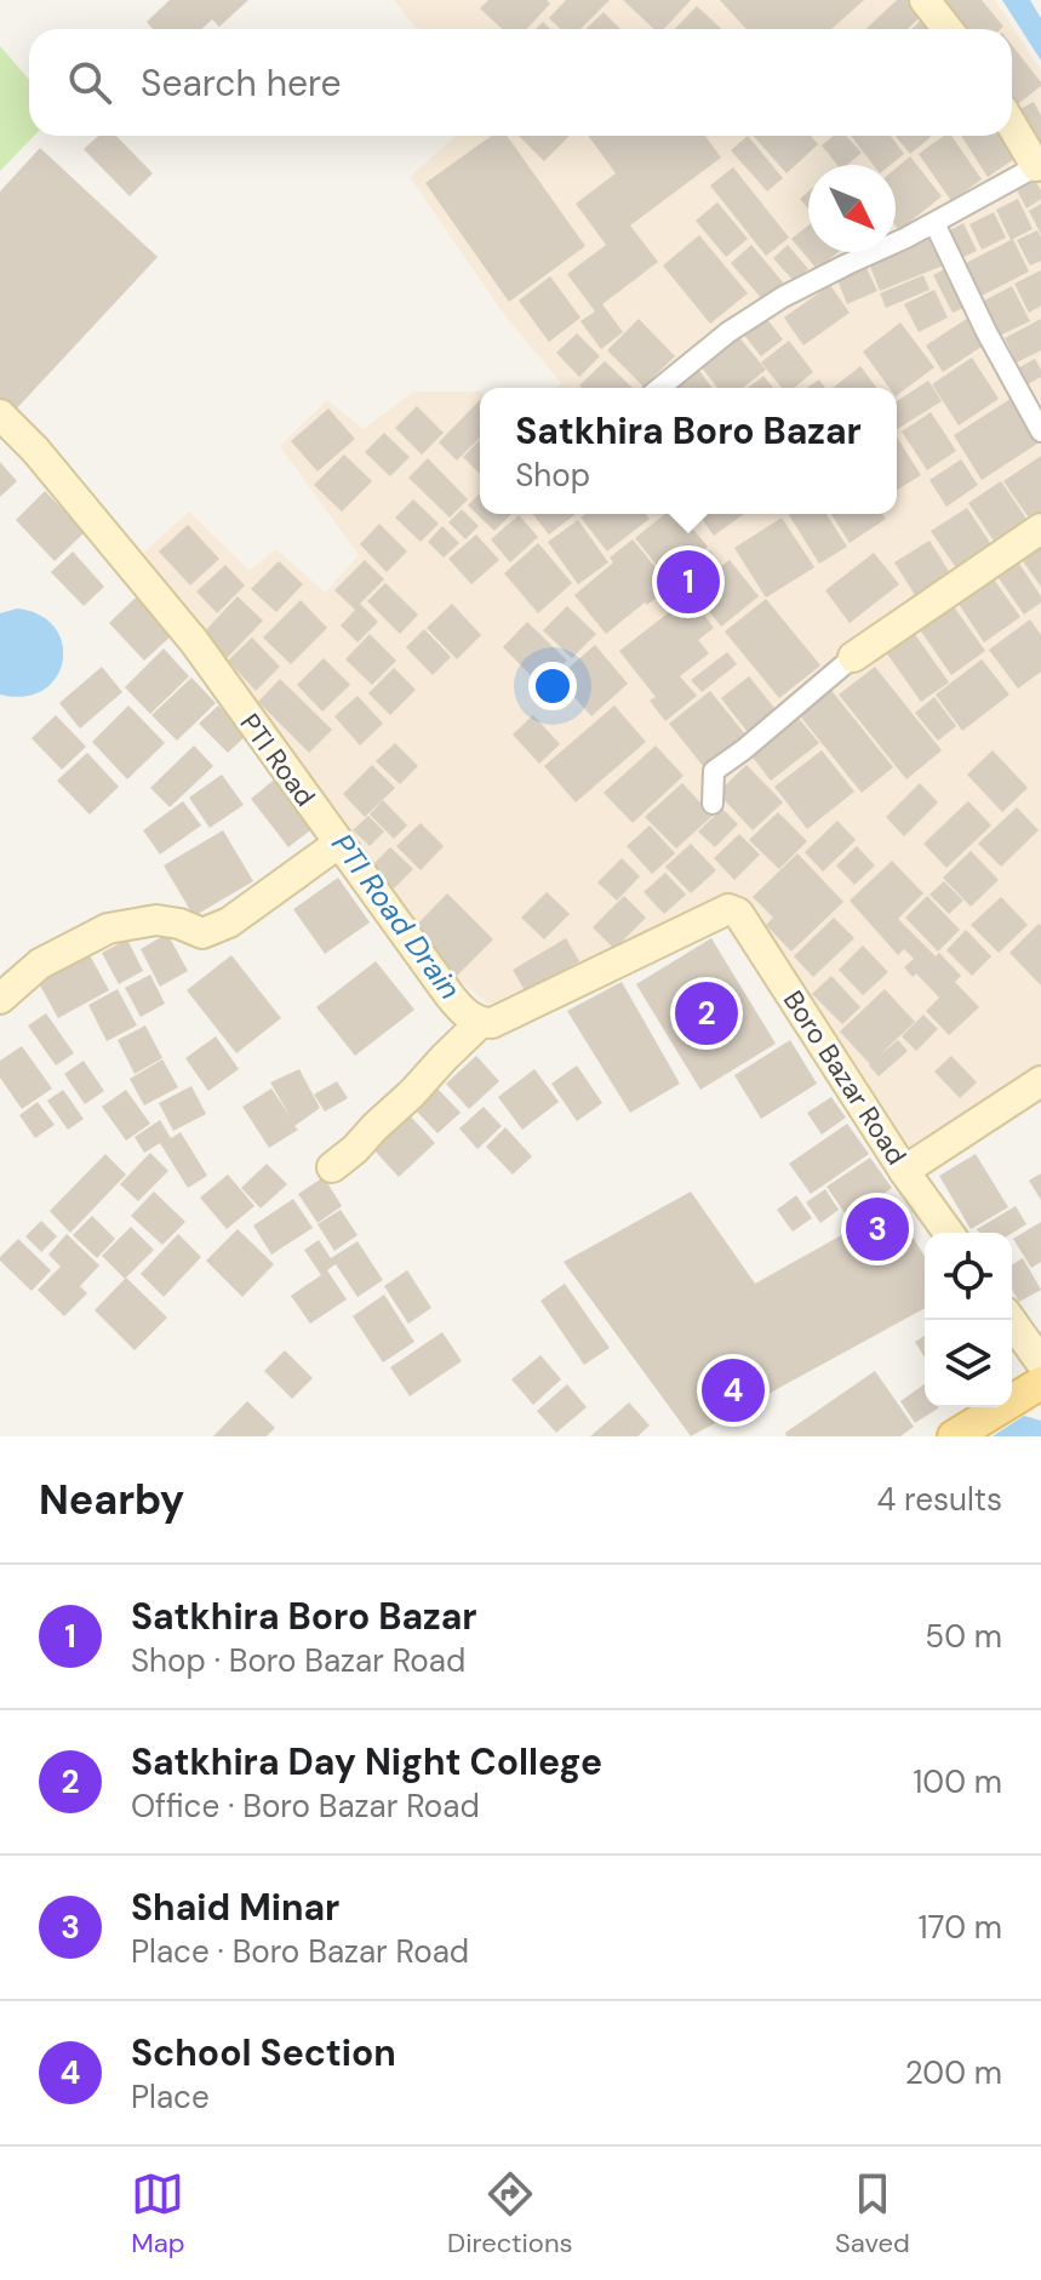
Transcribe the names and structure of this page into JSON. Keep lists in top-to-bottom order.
{
  "streets": {
    "main road": ["PTI Road", "Boro Bazar Road"]
  },
  "crossings": [
    ["PTI Road", "Boro Bazar Road"]
  ],
  "water": ["PTI Road Drain"],
  "north": "bottom right",
  "page": {
    "search": "Search here",
    "popup": ["Satkhira Boro Bazar", "Shop"],
    "pins": [
      "1",
      "2",
      "3",
      "4"
    ],
    "heading": ["Nearby", "4 results"],
    "list": [
      {
        "mark": "1",
        "name": "Satkhira Boro Bazar",
        "note": "Shop · Boro Bazar Road",
        "value": "50 m"
      },
      {
        "mark": "2",
        "name": "Satkhira Day Night College",
        "note": "Office · Boro Bazar Road",
        "value": "100 m"
      },
      {
        "mark": "3",
        "name": "Shaid Minar",
        "note": "Place · Boro Bazar Road",
        "value": "170 m"
      },
      {
        "mark": "4",
        "name": "School Section",
        "note": "Place",
        "value": "200 m"
      }
    ],
    "nav": ["Map", "Directions", "Saved"]
  }
}
